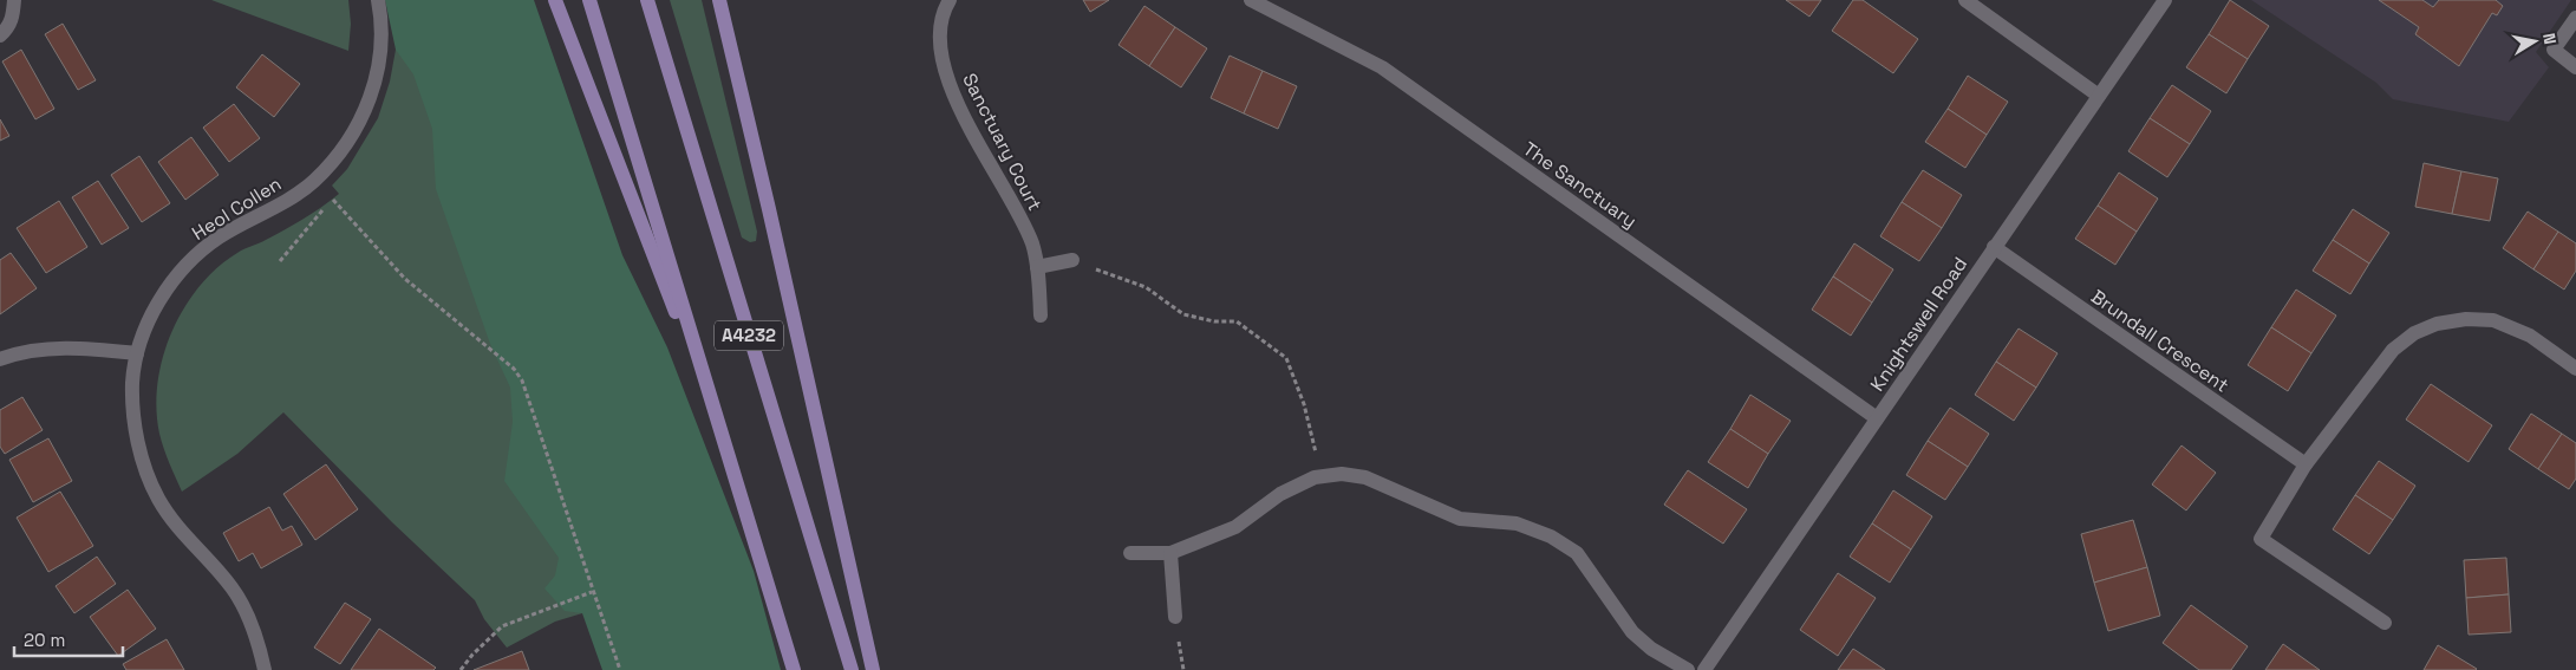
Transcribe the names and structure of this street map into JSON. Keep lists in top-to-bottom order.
{
  "streets": {
    "main road": ["A4232"],
    "street": [
      "Sanctuary Court",
      "The Sanctuary",
      "Heol Collen",
      "Knightswell Road",
      "Brundall Crescent"
    ]
  },
  "crossings": [
    ["The Sanctuary", "Knightswell Road"],
    ["Knightswell Road", "Brundall Crescent"]
  ],
  "scale_bar": "20 m",
  "north": "right"
}
